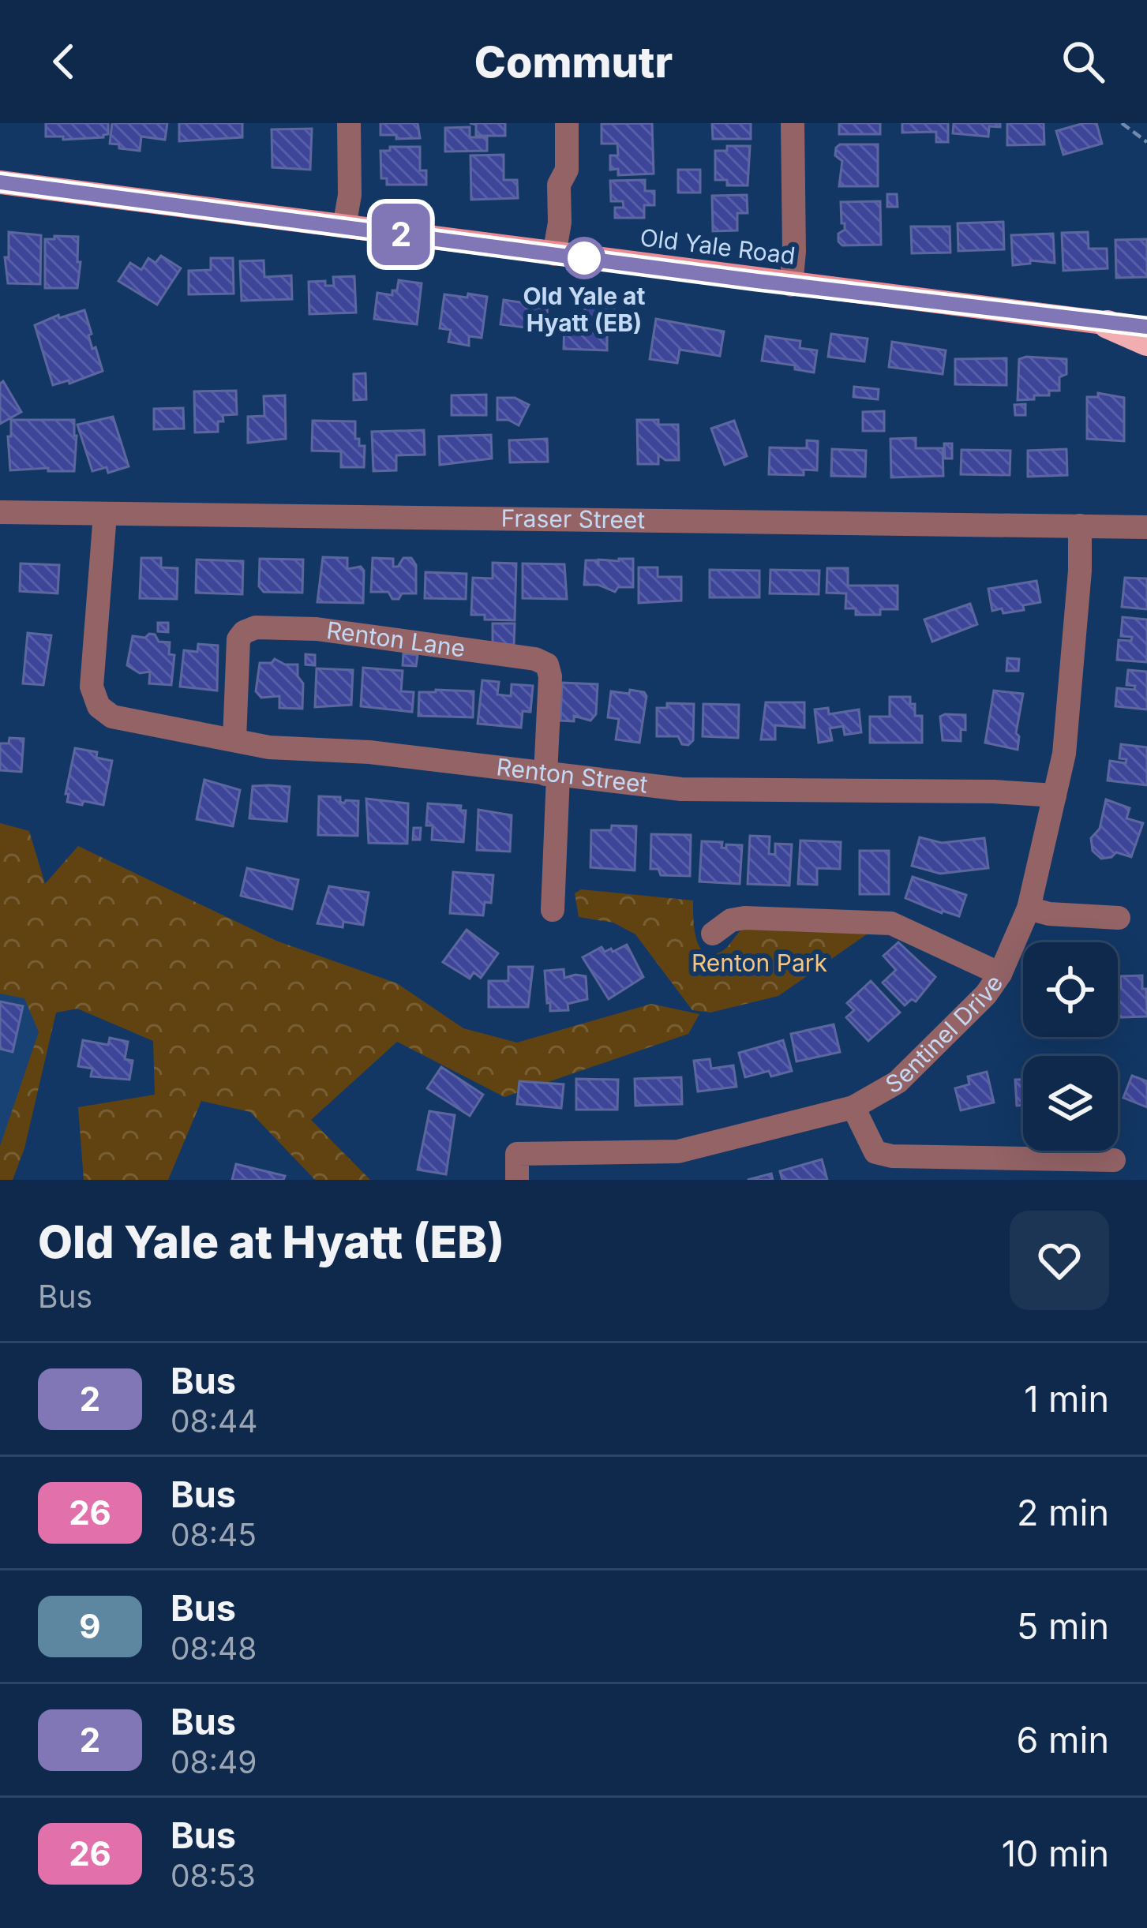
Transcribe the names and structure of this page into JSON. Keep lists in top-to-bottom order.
{
  "streets": {
    "main road": ["Old Yale Road"],
    "street": [
      "Fraser Street",
      "Renton Lane",
      "Renton Street",
      "Sentinel Drive"
    ]
  },
  "crossings": [
    ["Fraser Street", "Renton Street"],
    ["Fraser Street", "Sentinel Drive"],
    ["Renton Lane", "Renton Street"],
    ["Renton Street", "Sentinel Drive"]
  ],
  "parks": ["Renton Park"],
  "places": ["Old Yale at Hyatt (EB)"],
  "lines": ["bus line 2"],
  "page": {
    "header": "Commutr",
    "on_map": "2",
    "heading": ["Old Yale at Hyatt (EB)", "Bus"],
    "list": [
      {
        "mark": "2",
        "name": "Bus",
        "note": "08:44",
        "value": "1 min"
      },
      {
        "mark": "26",
        "name": "Bus",
        "note": "08:45",
        "value": "2 min"
      },
      {
        "mark": "9",
        "name": "Bus",
        "note": "08:48",
        "value": "5 min"
      },
      {
        "mark": "2",
        "name": "Bus",
        "note": "08:49",
        "value": "6 min"
      },
      {
        "mark": "26",
        "name": "Bus",
        "note": "08:53",
        "value": "10 min"
      }
    ]
  }
}
